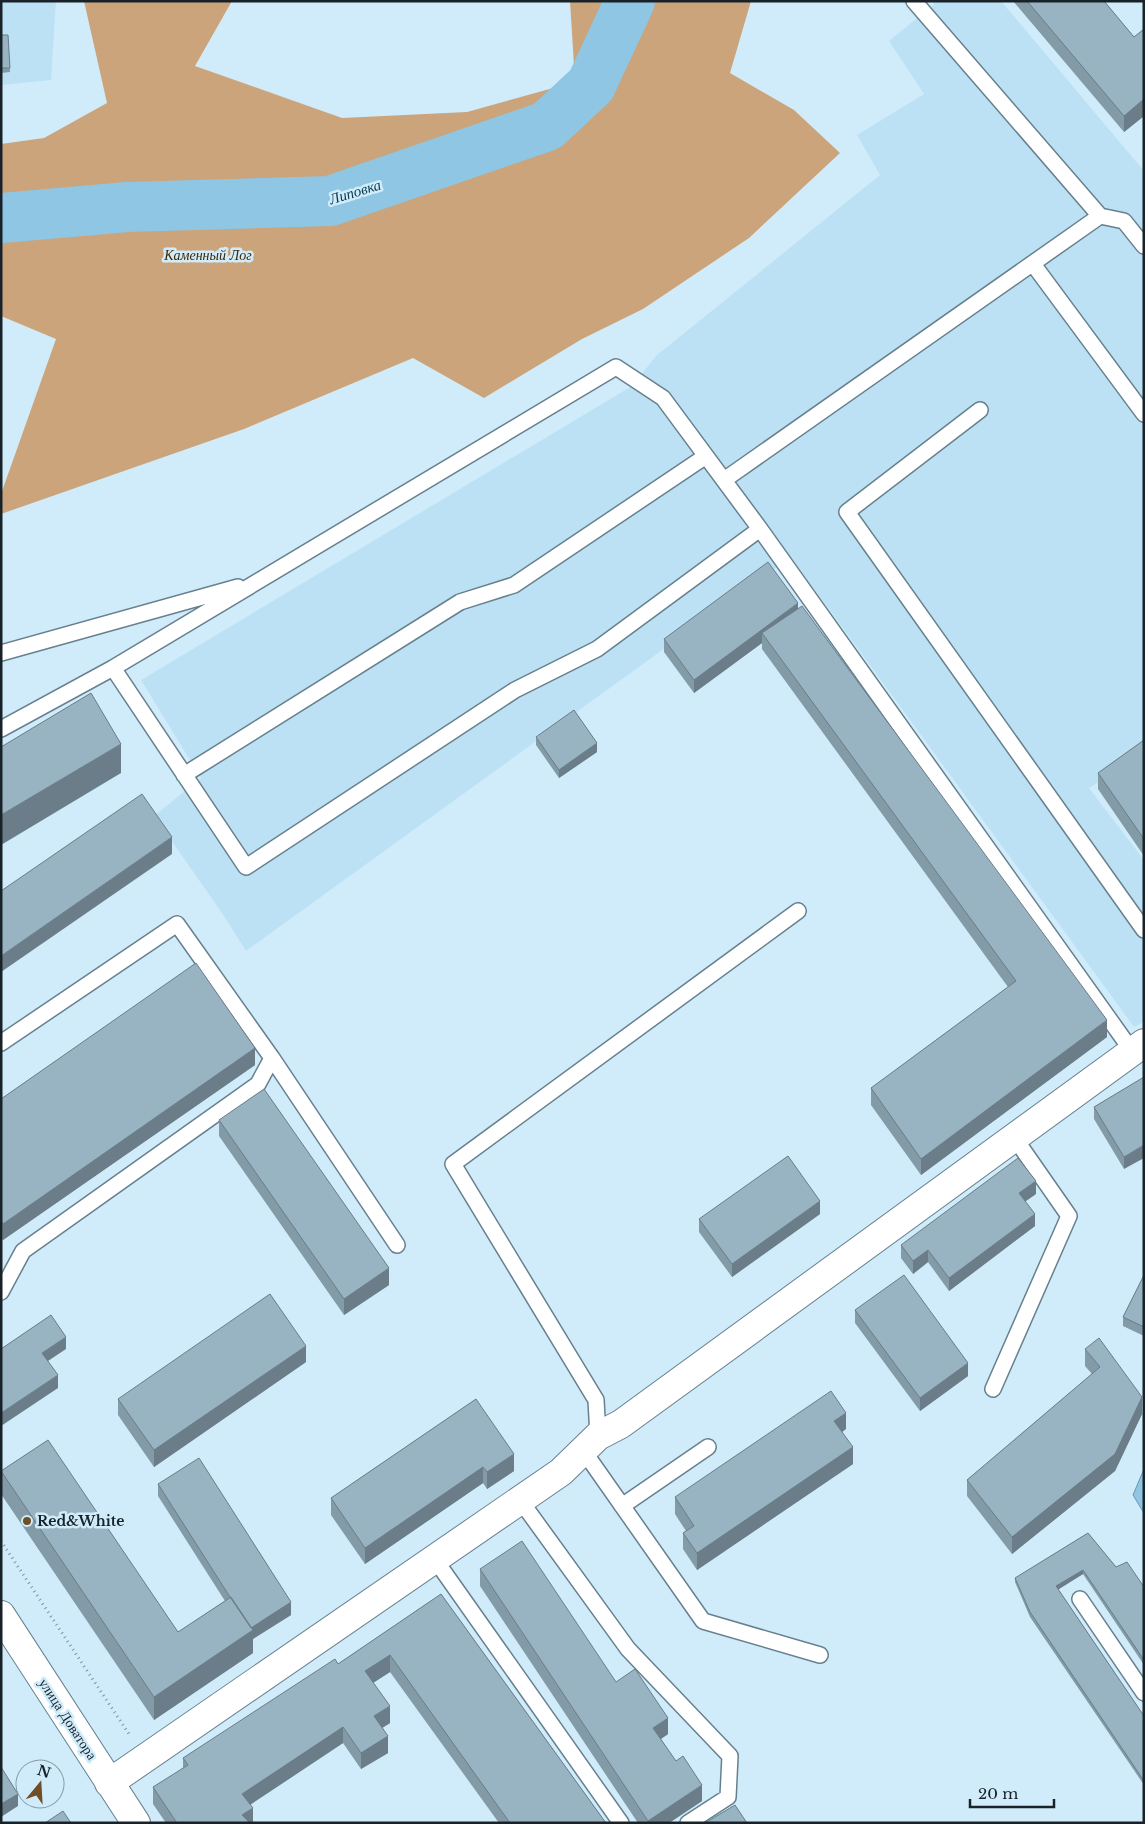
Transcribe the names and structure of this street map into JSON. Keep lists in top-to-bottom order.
{
  "streets": {
    "street": ["улица Доватора"]
  },
  "water": ["Липовка"],
  "parks": ["Каменный Лог"],
  "places": ["Red&White"],
  "scale_bar": "20 m",
  "north": "top"
}
